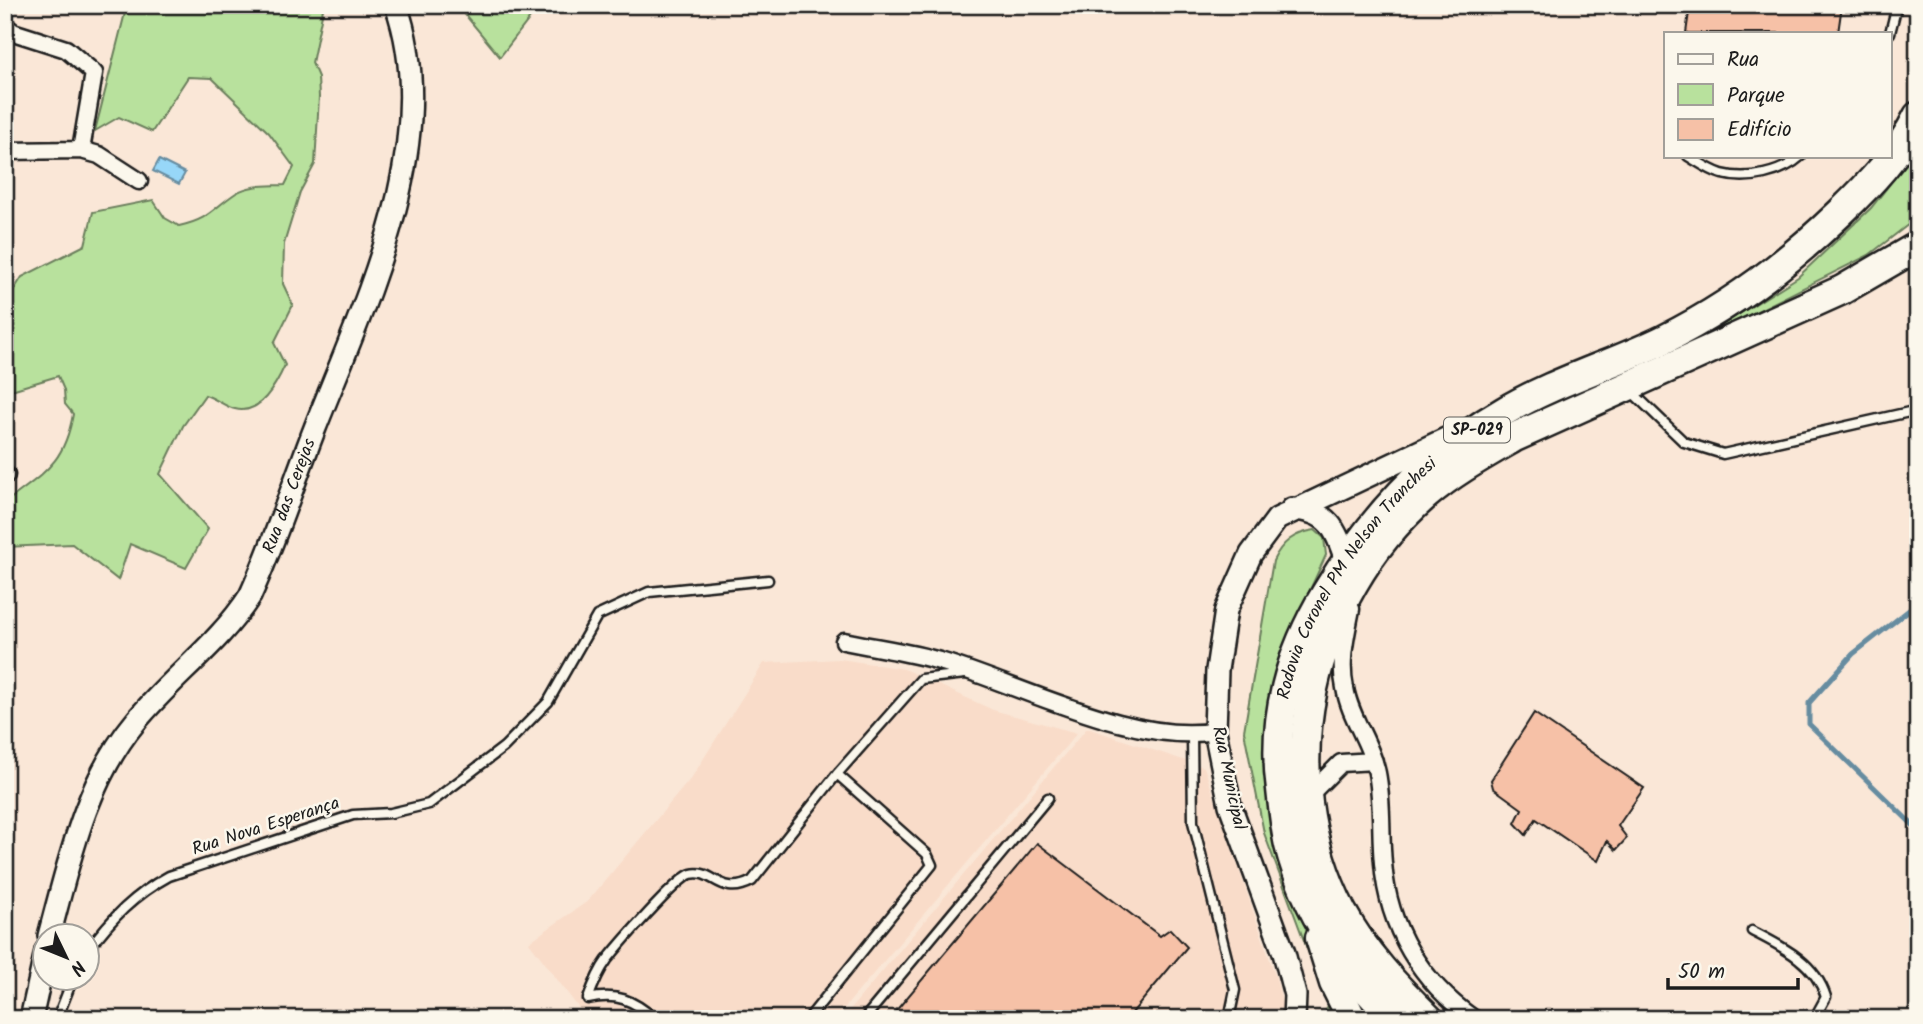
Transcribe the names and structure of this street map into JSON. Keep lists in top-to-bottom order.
{
  "streets": {
    "highway": ["SP-029", "Rodovia Coronel PM Nelson Tranchesi"],
    "main road": ["Rua das Cerejas", "Rua Municipal"],
    "lane": ["Rua Nova Esperança"]
  },
  "crossings": [
    ["Rodovia Coronel PM Nelson Tranchesi", "Rua Municipal"]
  ],
  "legend": ["Rua", "Parque", "Edifício"],
  "scale_bar": "50 m",
  "north": "bottom right"
}
